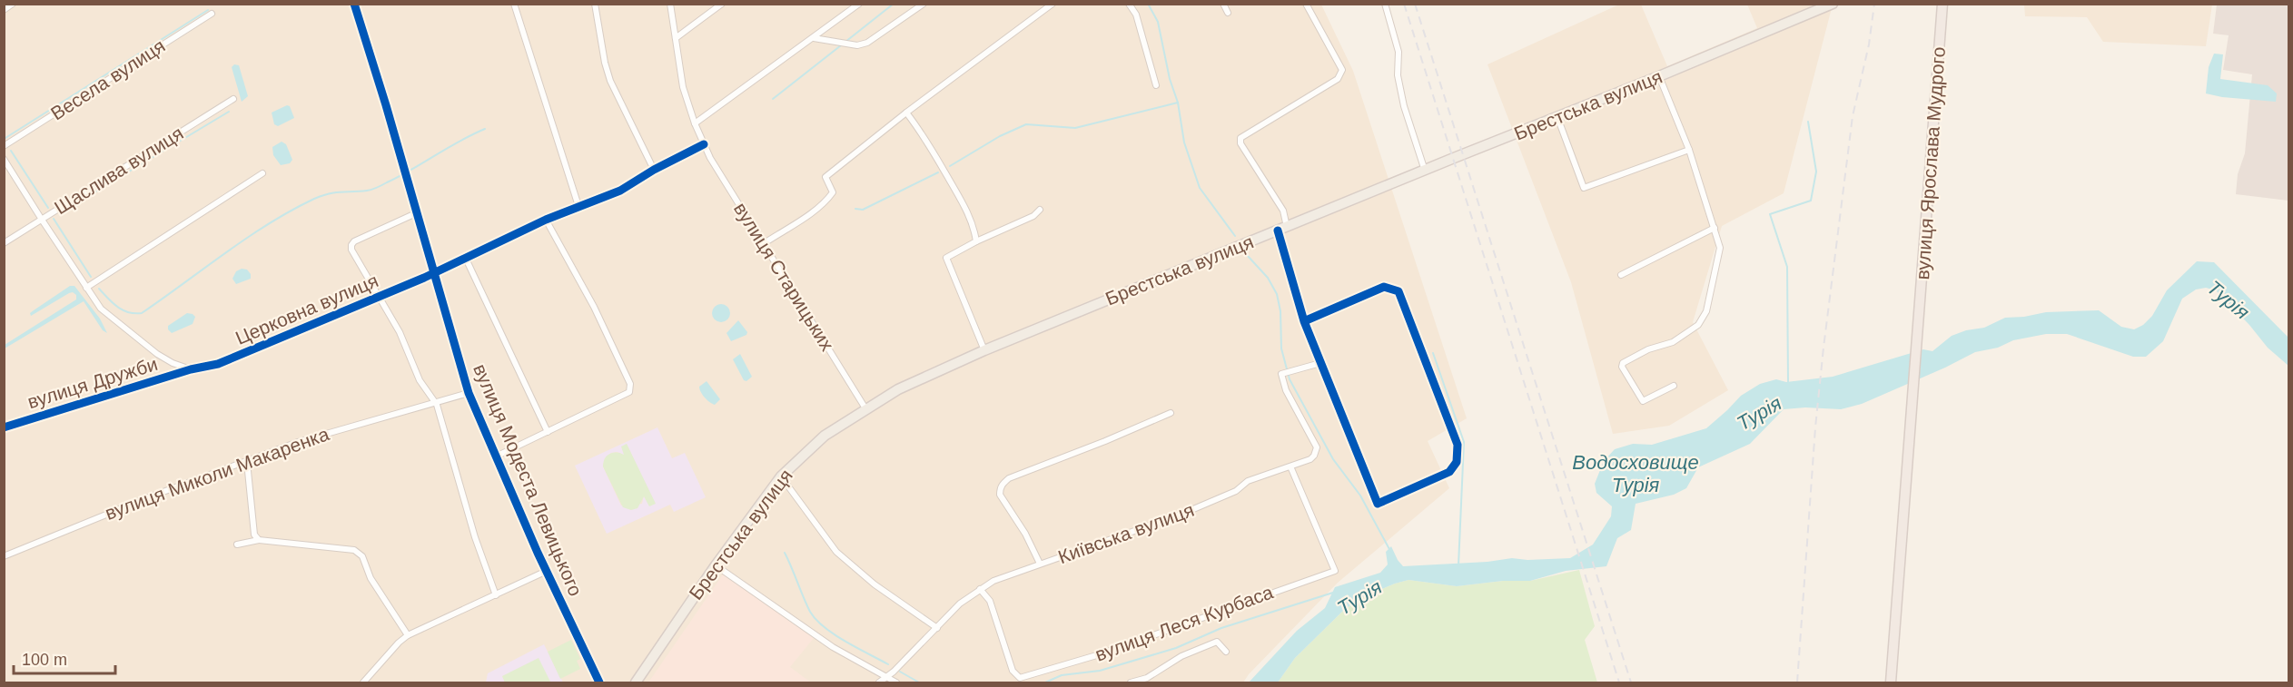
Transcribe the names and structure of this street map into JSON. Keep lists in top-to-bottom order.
{
  "streets": {
    "highway": ["вулиця Ярослава Мудрого"],
    "main road": ["Брестська вулиця"],
    "street": [
      "Весела вулиця",
      "Щаслива вулиця",
      "вулиця Старицьких",
      "Церковна вулиця",
      "вулиця Дружби",
      "вулиця Миколи Макаренка",
      "вулиця Модеста Левицького",
      "Київська вулиця",
      "вулиця Леся Курбаса"
    ]
  },
  "crossings": [
    ["Брестська вулиця", "вулиця Старицьких"],
    ["Церковна вулиця", "вулиця Дружби"],
    ["Церковна вулиця", "вулиця Миколи Макаренка"],
    ["Церковна вулиця", "вулиця Модеста Левицького"],
    ["вулиця Миколи Макаренка", "вулиця Модеста Левицького"],
    ["Київська вулиця", "вулиця Леся Курбаса"]
  ],
  "water": ["Турія", "Водосховище Турія"],
  "scale_bar": "100 m"
}
